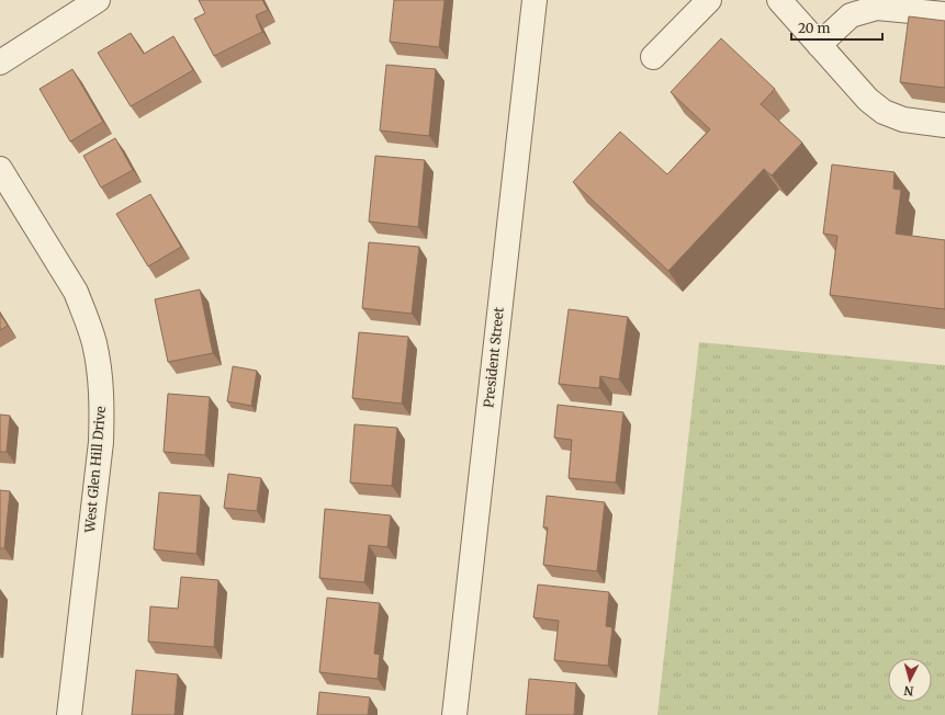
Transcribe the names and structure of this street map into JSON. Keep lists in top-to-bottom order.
{
  "streets": {
    "street": ["President Street", "West Glen Hill Drive"]
  },
  "scale_bar": "20 m",
  "north": "bottom"
}
